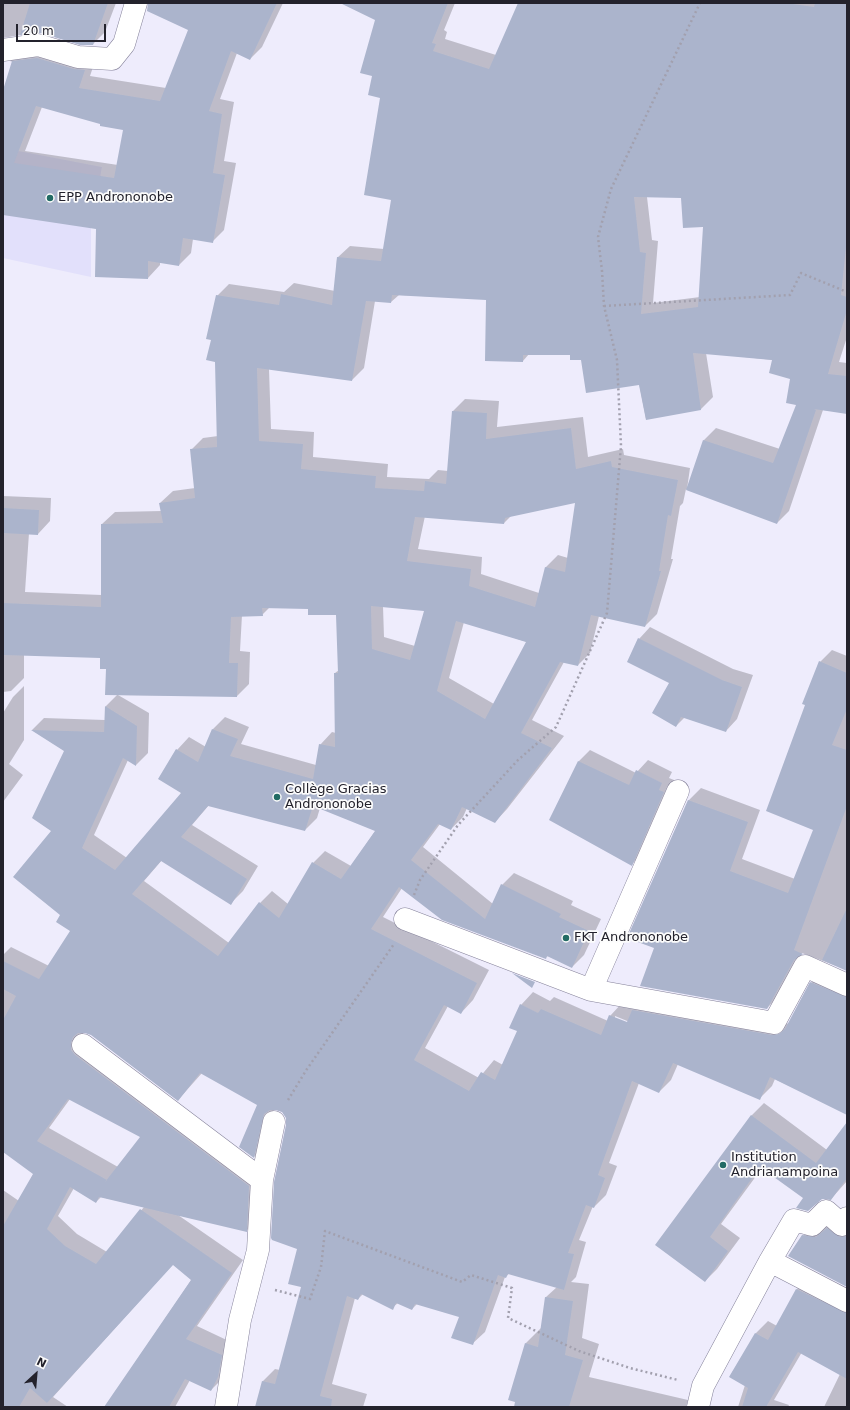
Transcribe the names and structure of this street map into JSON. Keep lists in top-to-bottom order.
{
  "places": [
    "EPP Andrononobe",
    "Collège Gracias Andrononobe",
    "FKT Andrononobe",
    "Institution Andrianampoina"
  ],
  "scale_bar": "20 m",
  "north": "top right"
}
